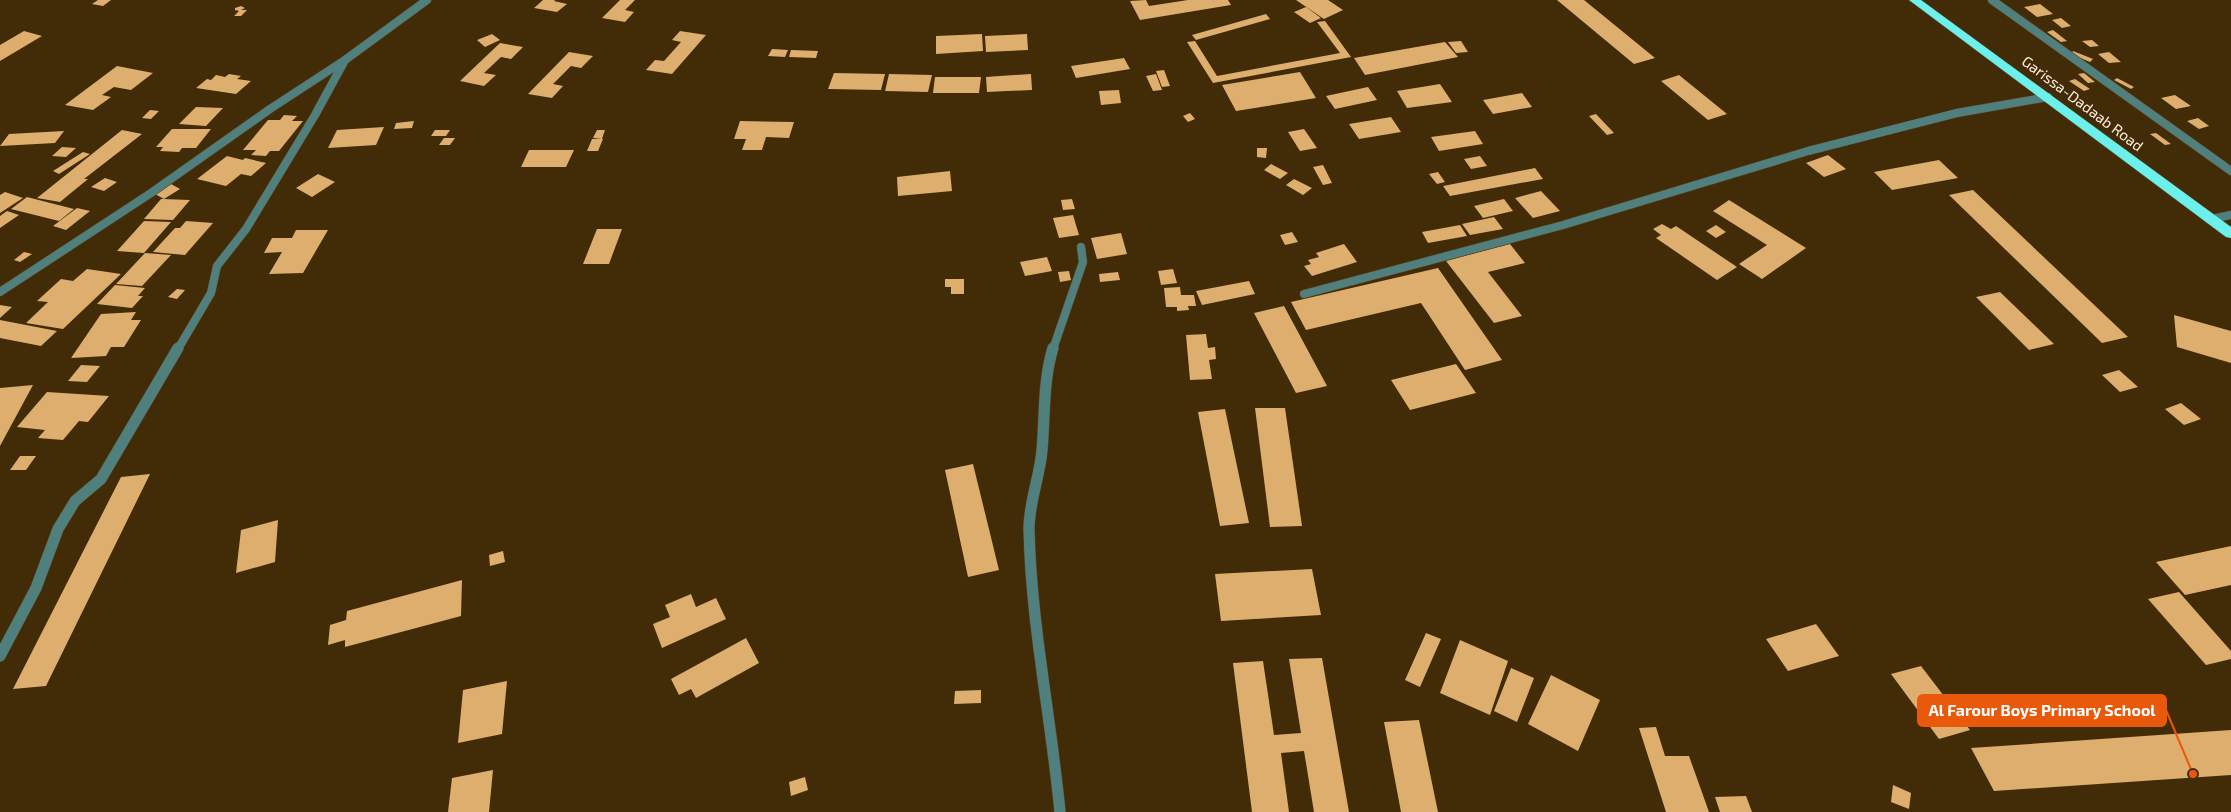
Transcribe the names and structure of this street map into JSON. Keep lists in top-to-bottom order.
{
  "streets": {
    "highway": ["Garissa-Dadaab Road"]
  },
  "places": ["Al Farour Boys Primary School"]
}
